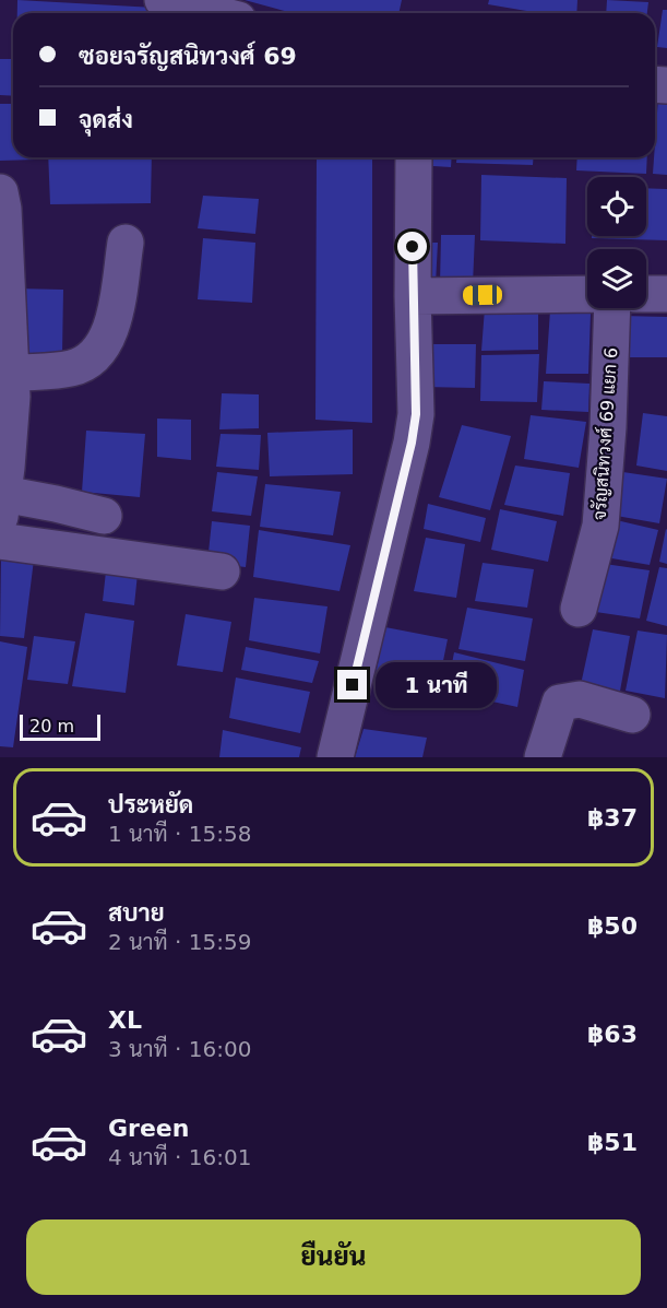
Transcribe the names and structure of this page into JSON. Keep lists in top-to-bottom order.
{
  "streets": {
    "street": ["จรัญสนิทวงศ์ 69 แยก 6"]
  },
  "scale_bar": "20 m",
  "page": {
    "banner": ["ซอยจรัญสนิทวงศ์ 69", "จุดส่ง"],
    "bubble": "1 นาที",
    "scale": "20 m",
    "list": [
      {
        "name": "ประหยัด",
        "note": "1 นาที · 15:58",
        "value": "฿37"
      },
      {
        "name": "สบาย",
        "note": "2 นาที · 15:59",
        "value": "฿50"
      },
      {
        "name": "XL",
        "note": "3 นาที · 16:00",
        "value": "฿63"
      },
      {
        "name": "Green",
        "note": "4 นาที · 16:01",
        "value": "฿51"
      }
    ],
    "buttons": "ยืนยัน"
  }
}
